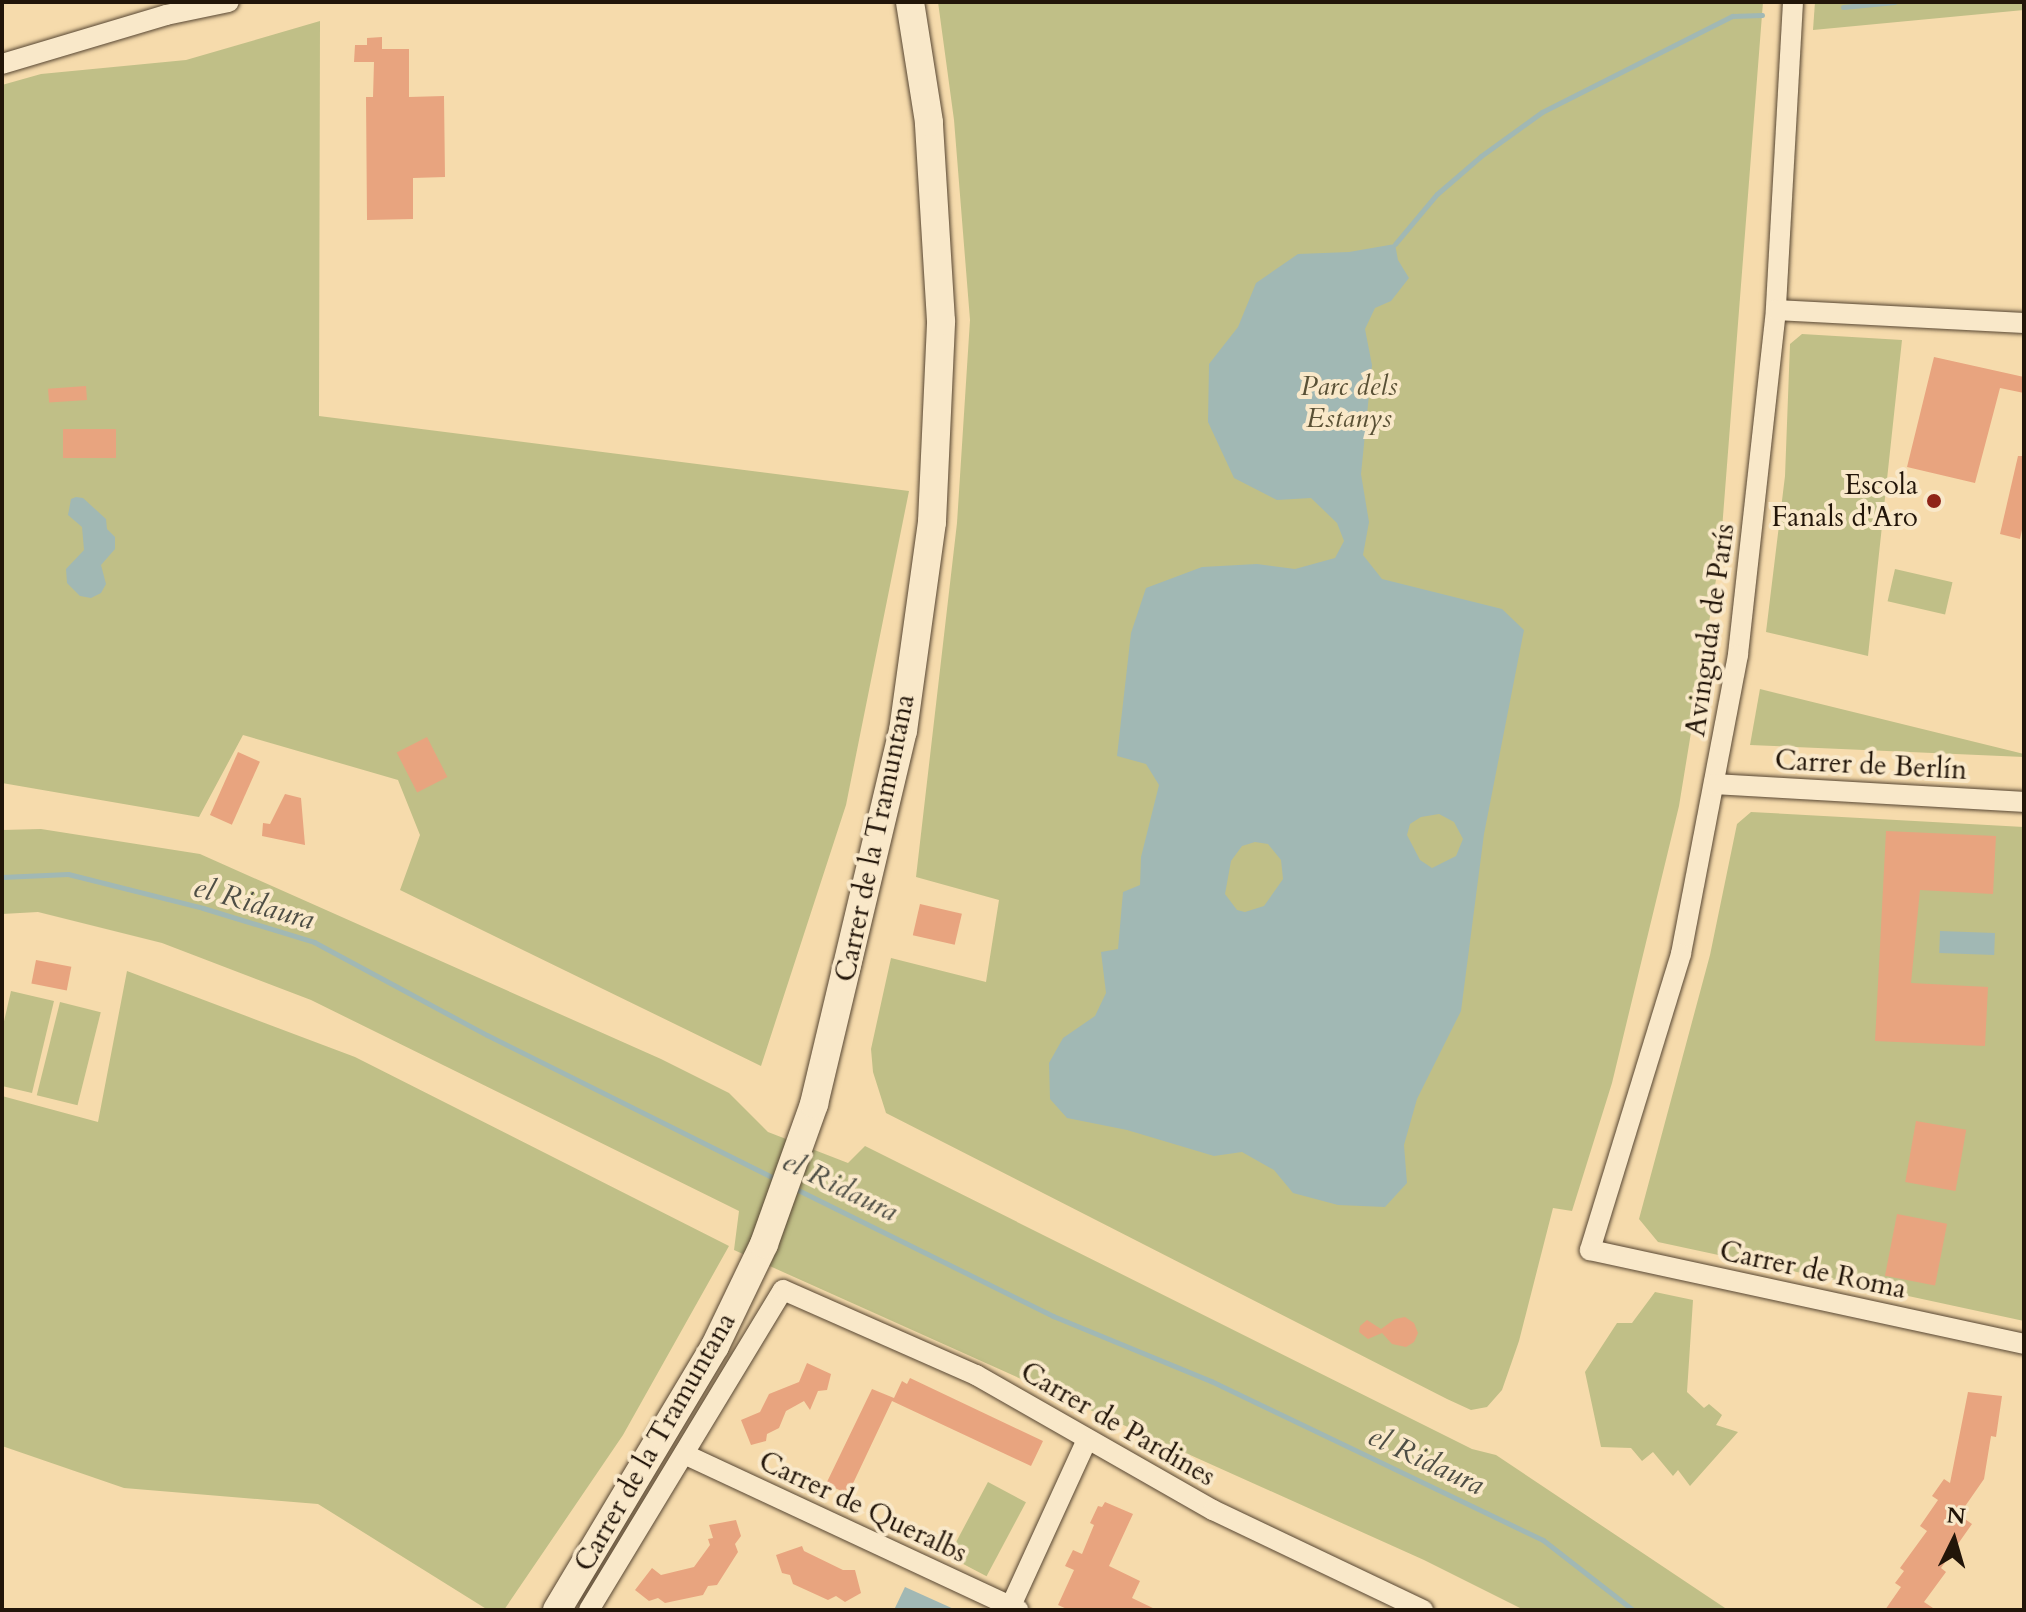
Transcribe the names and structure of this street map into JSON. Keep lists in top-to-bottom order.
{
  "streets": {
    "main road": ["Carrer de la Tramuntana"],
    "street": [
      "Avinguda de París",
      "Carrer de Berlín",
      "Carrer de Roma",
      "Carrer de Pardines",
      "Carrer de Queralbs"
    ]
  },
  "crossings": [
    ["Avinguda de París", "Carrer de Berlín"],
    ["Avinguda de París", "Carrer de Roma"],
    ["Carrer de Pardines", "Carrer de Queralbs"]
  ],
  "water": ["el Ridaura"],
  "parks": ["Parc dels Estanys"],
  "places": ["Escola Fanals d'Aro"],
  "north": "top"
}
